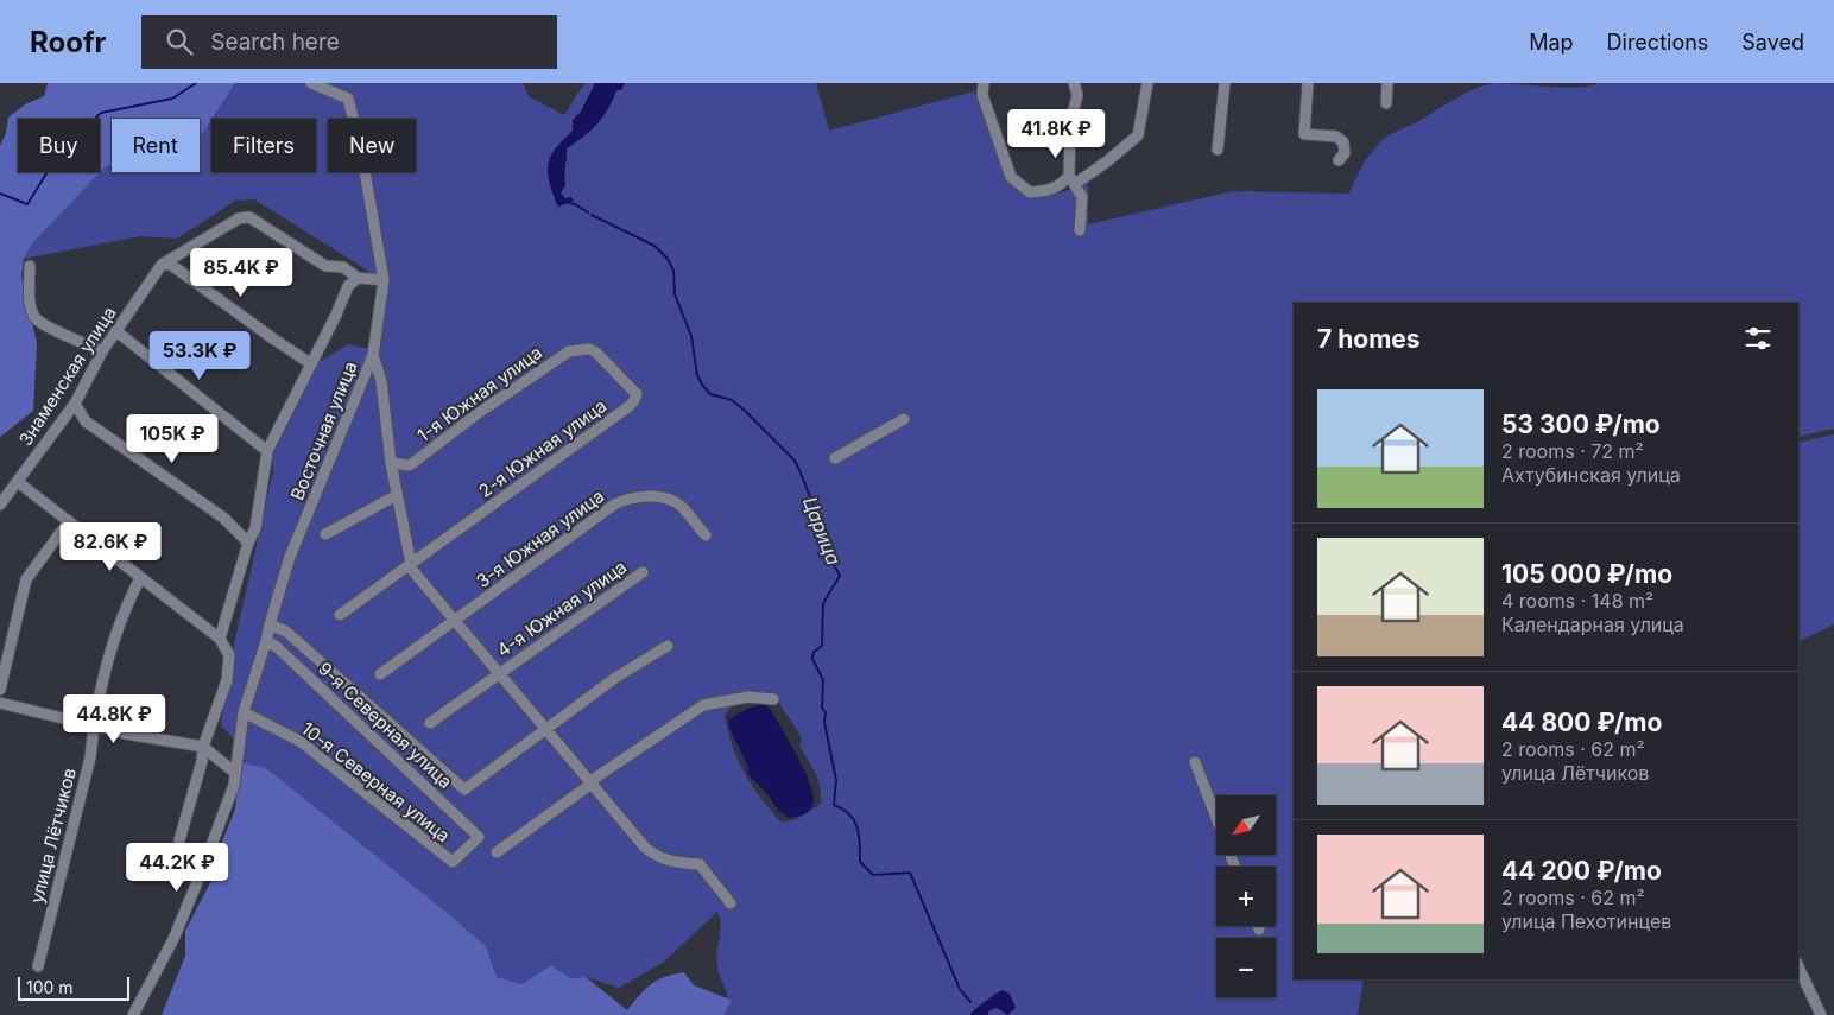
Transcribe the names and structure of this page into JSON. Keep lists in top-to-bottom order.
{
  "streets": {
    "street": [
      "Знаменская улица",
      "1-я Южная улица",
      "Восточная улица",
      "2-я Южная улица",
      "3-я Южная улица",
      "4-я Южная улица",
      "9-я Северная улица",
      "10-я Северная улица",
      "улица Лётчиков"
    ]
  },
  "crossings": [
    ["1-я Южная улица", "2-я Южная улица"],
    ["Восточная улица", "9-я Северная улица"],
    ["Восточная улица", "10-я Северная улица"],
    ["9-я Северная улица", "10-я Северная улица"]
  ],
  "water": ["Царица"],
  "scale_bar": "100 m",
  "north": "bottom left",
  "page": {
    "header": "Roofr",
    "search": "Search here",
    "nav": ["Map", "Directions", "Saved"],
    "price": [
      "41.8K ₽",
      "85.4K ₽",
      "53.3K ₽",
      "105K ₽",
      "82.6K ₽",
      "44.8K ₽",
      "44.2K ₽"
    ],
    "chip": [
      "Buy",
      "Rent",
      "Filters",
      "New"
    ],
    "heading": "7 homes",
    "list": [
      {
        "name": "53 300 ₽/mo",
        "note": "2 rooms · 72 m² · Ахтубинская улица"
      },
      {
        "name": "105 000 ₽/mo",
        "note": "4 rooms · 148 m² · Календарная улица"
      },
      {
        "name": "44 800 ₽/mo",
        "note": "2 rooms · 62 m² · улица Лётчиков"
      },
      {
        "name": "44 200 ₽/mo",
        "note": "2 rooms · 62 m² · улица Пехотинцев"
      }
    ],
    "map_buttons": ["+", "−"],
    "scale": "100 m"
  }
}
